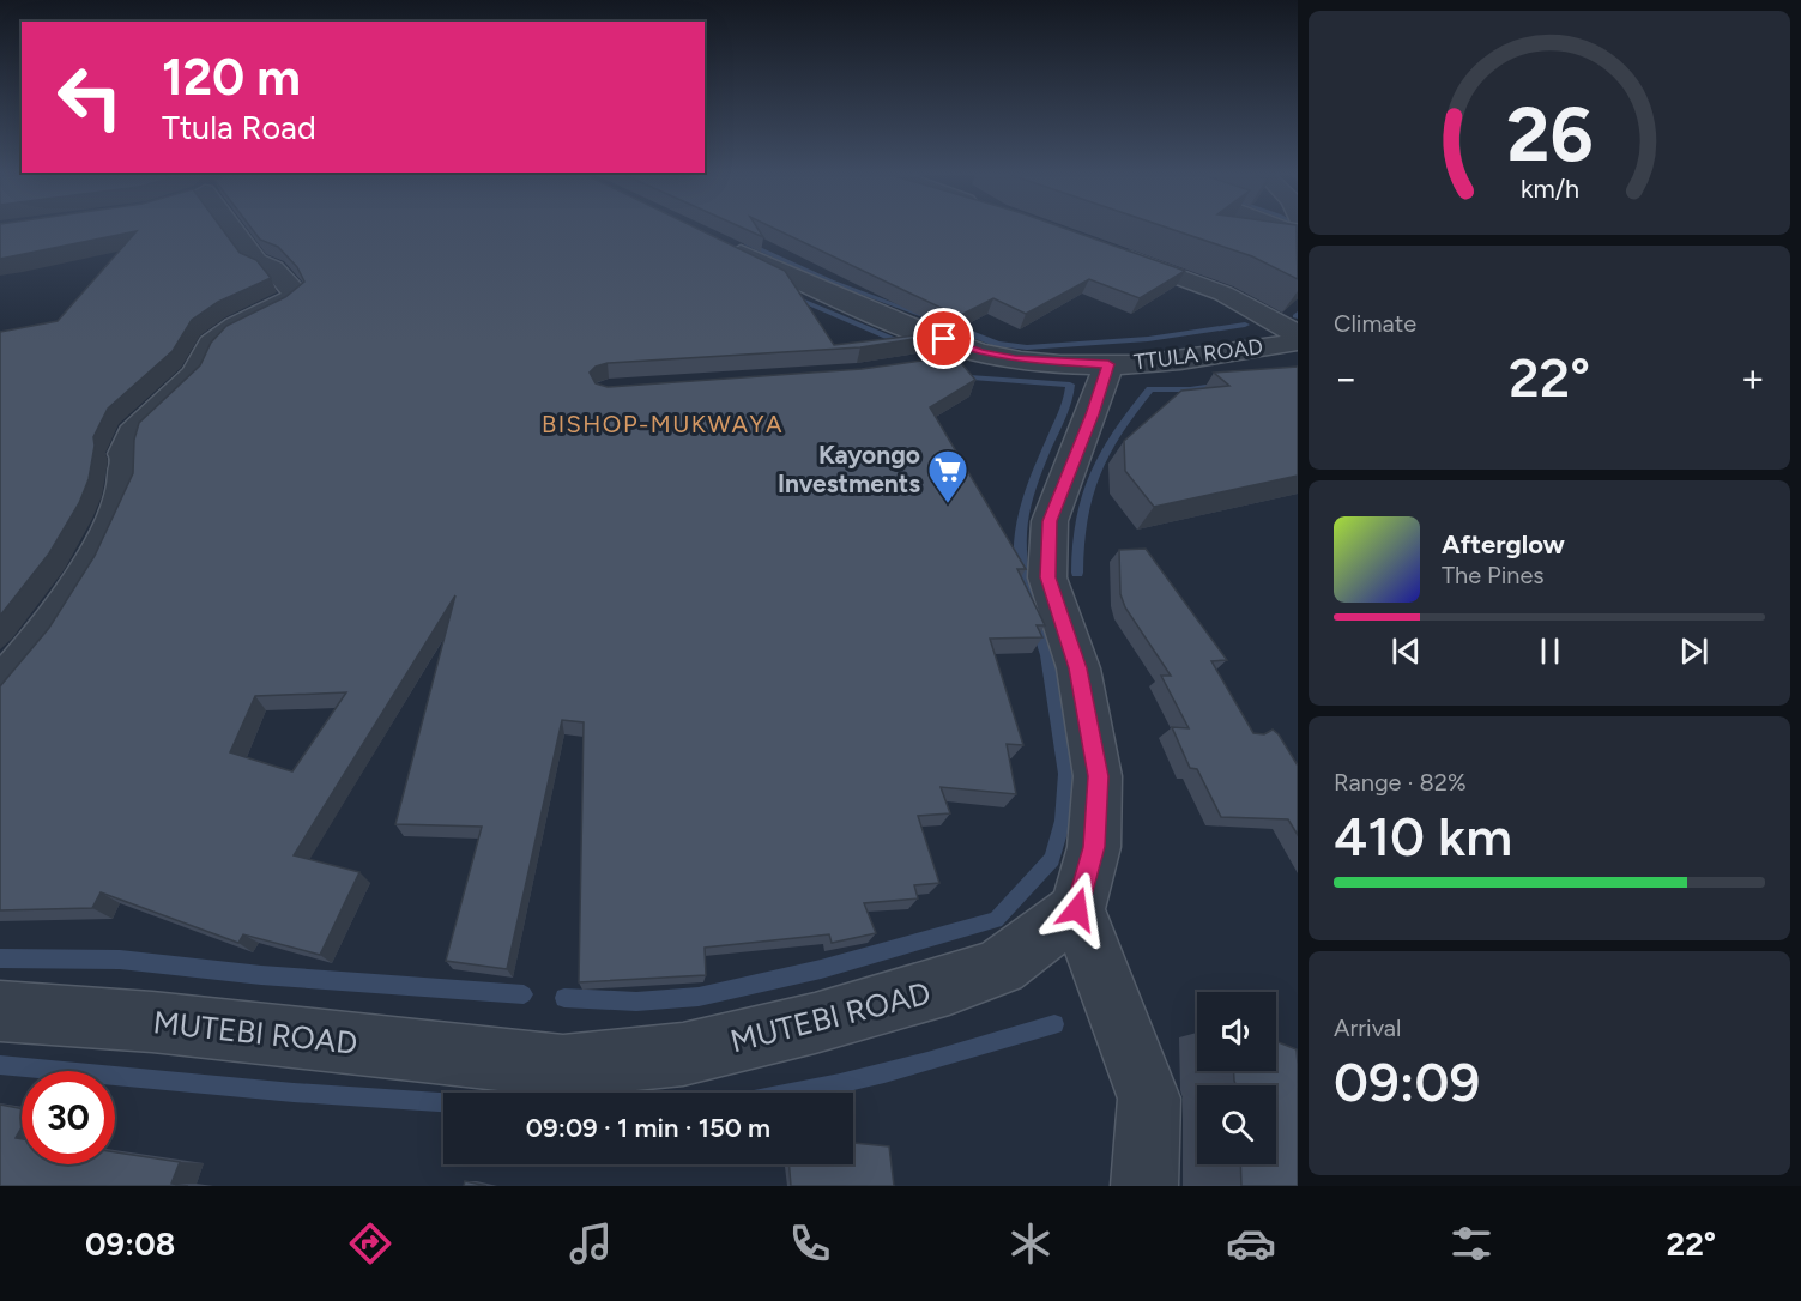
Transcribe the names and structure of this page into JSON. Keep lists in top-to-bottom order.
{
  "streets": {
    "street": ["TTULA ROAD", "MUTEBI ROAD"]
  },
  "districts": ["BISHOP-MUKWAYA"],
  "places": {
    "supermarket": ["Kayongo Investments"]
  },
  "page": {
    "turn": ["120 m", "Ttula Road"],
    "tile": [
      "Climate",
      ["Range · 82%", "410 km"],
      ["Arrival", "09:09"]
    ],
    "heat": ["−", "22°", "+"],
    "song": ["Afterglow", "The Pines"],
    "limit": "30",
    "trip": "09:09 · 1 min · 150 m",
    "tabs": ["09:08", "22°"],
    "gauge": ["26", "km/h"]
  }
}
